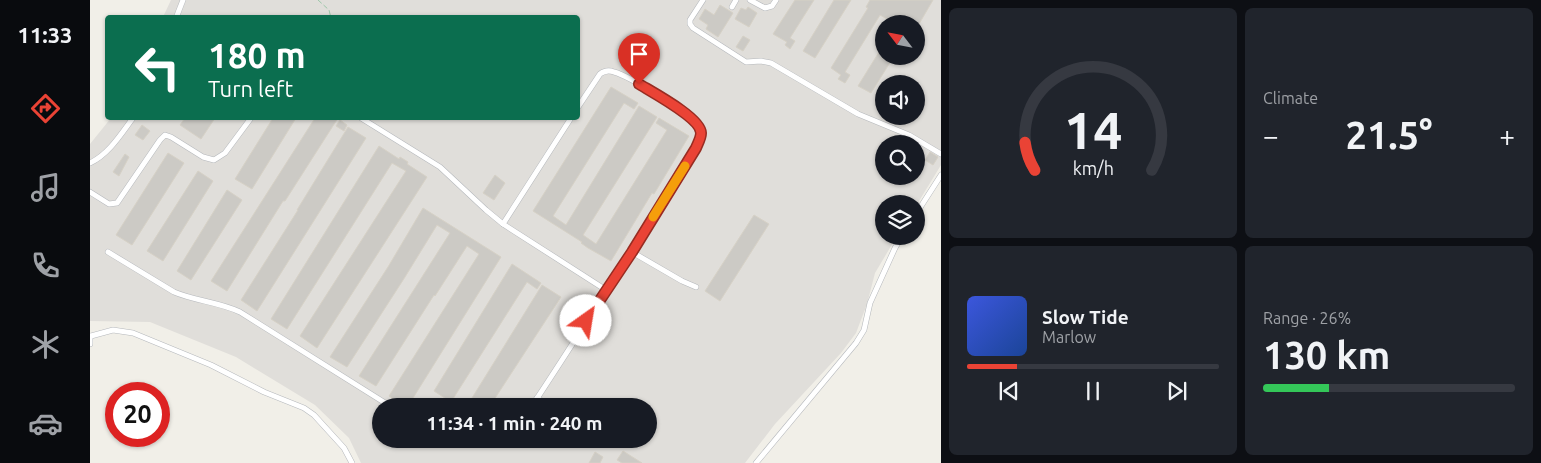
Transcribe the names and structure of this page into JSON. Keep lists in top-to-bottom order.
{
  "north": "top left",
  "page": {
    "tabs": "11:33",
    "tile": [
      "Climate",
      ["Range · 26%", "130 km"]
    ],
    "turn": ["180 m", "Turn left"],
    "heat": ["−", "21.5°", "+"],
    "song": ["Slow Tide", "Marlow"],
    "limit": "20",
    "trip": "11:34 · 1 min · 240 m",
    "gauge": ["14", "km/h"]
  }
}
